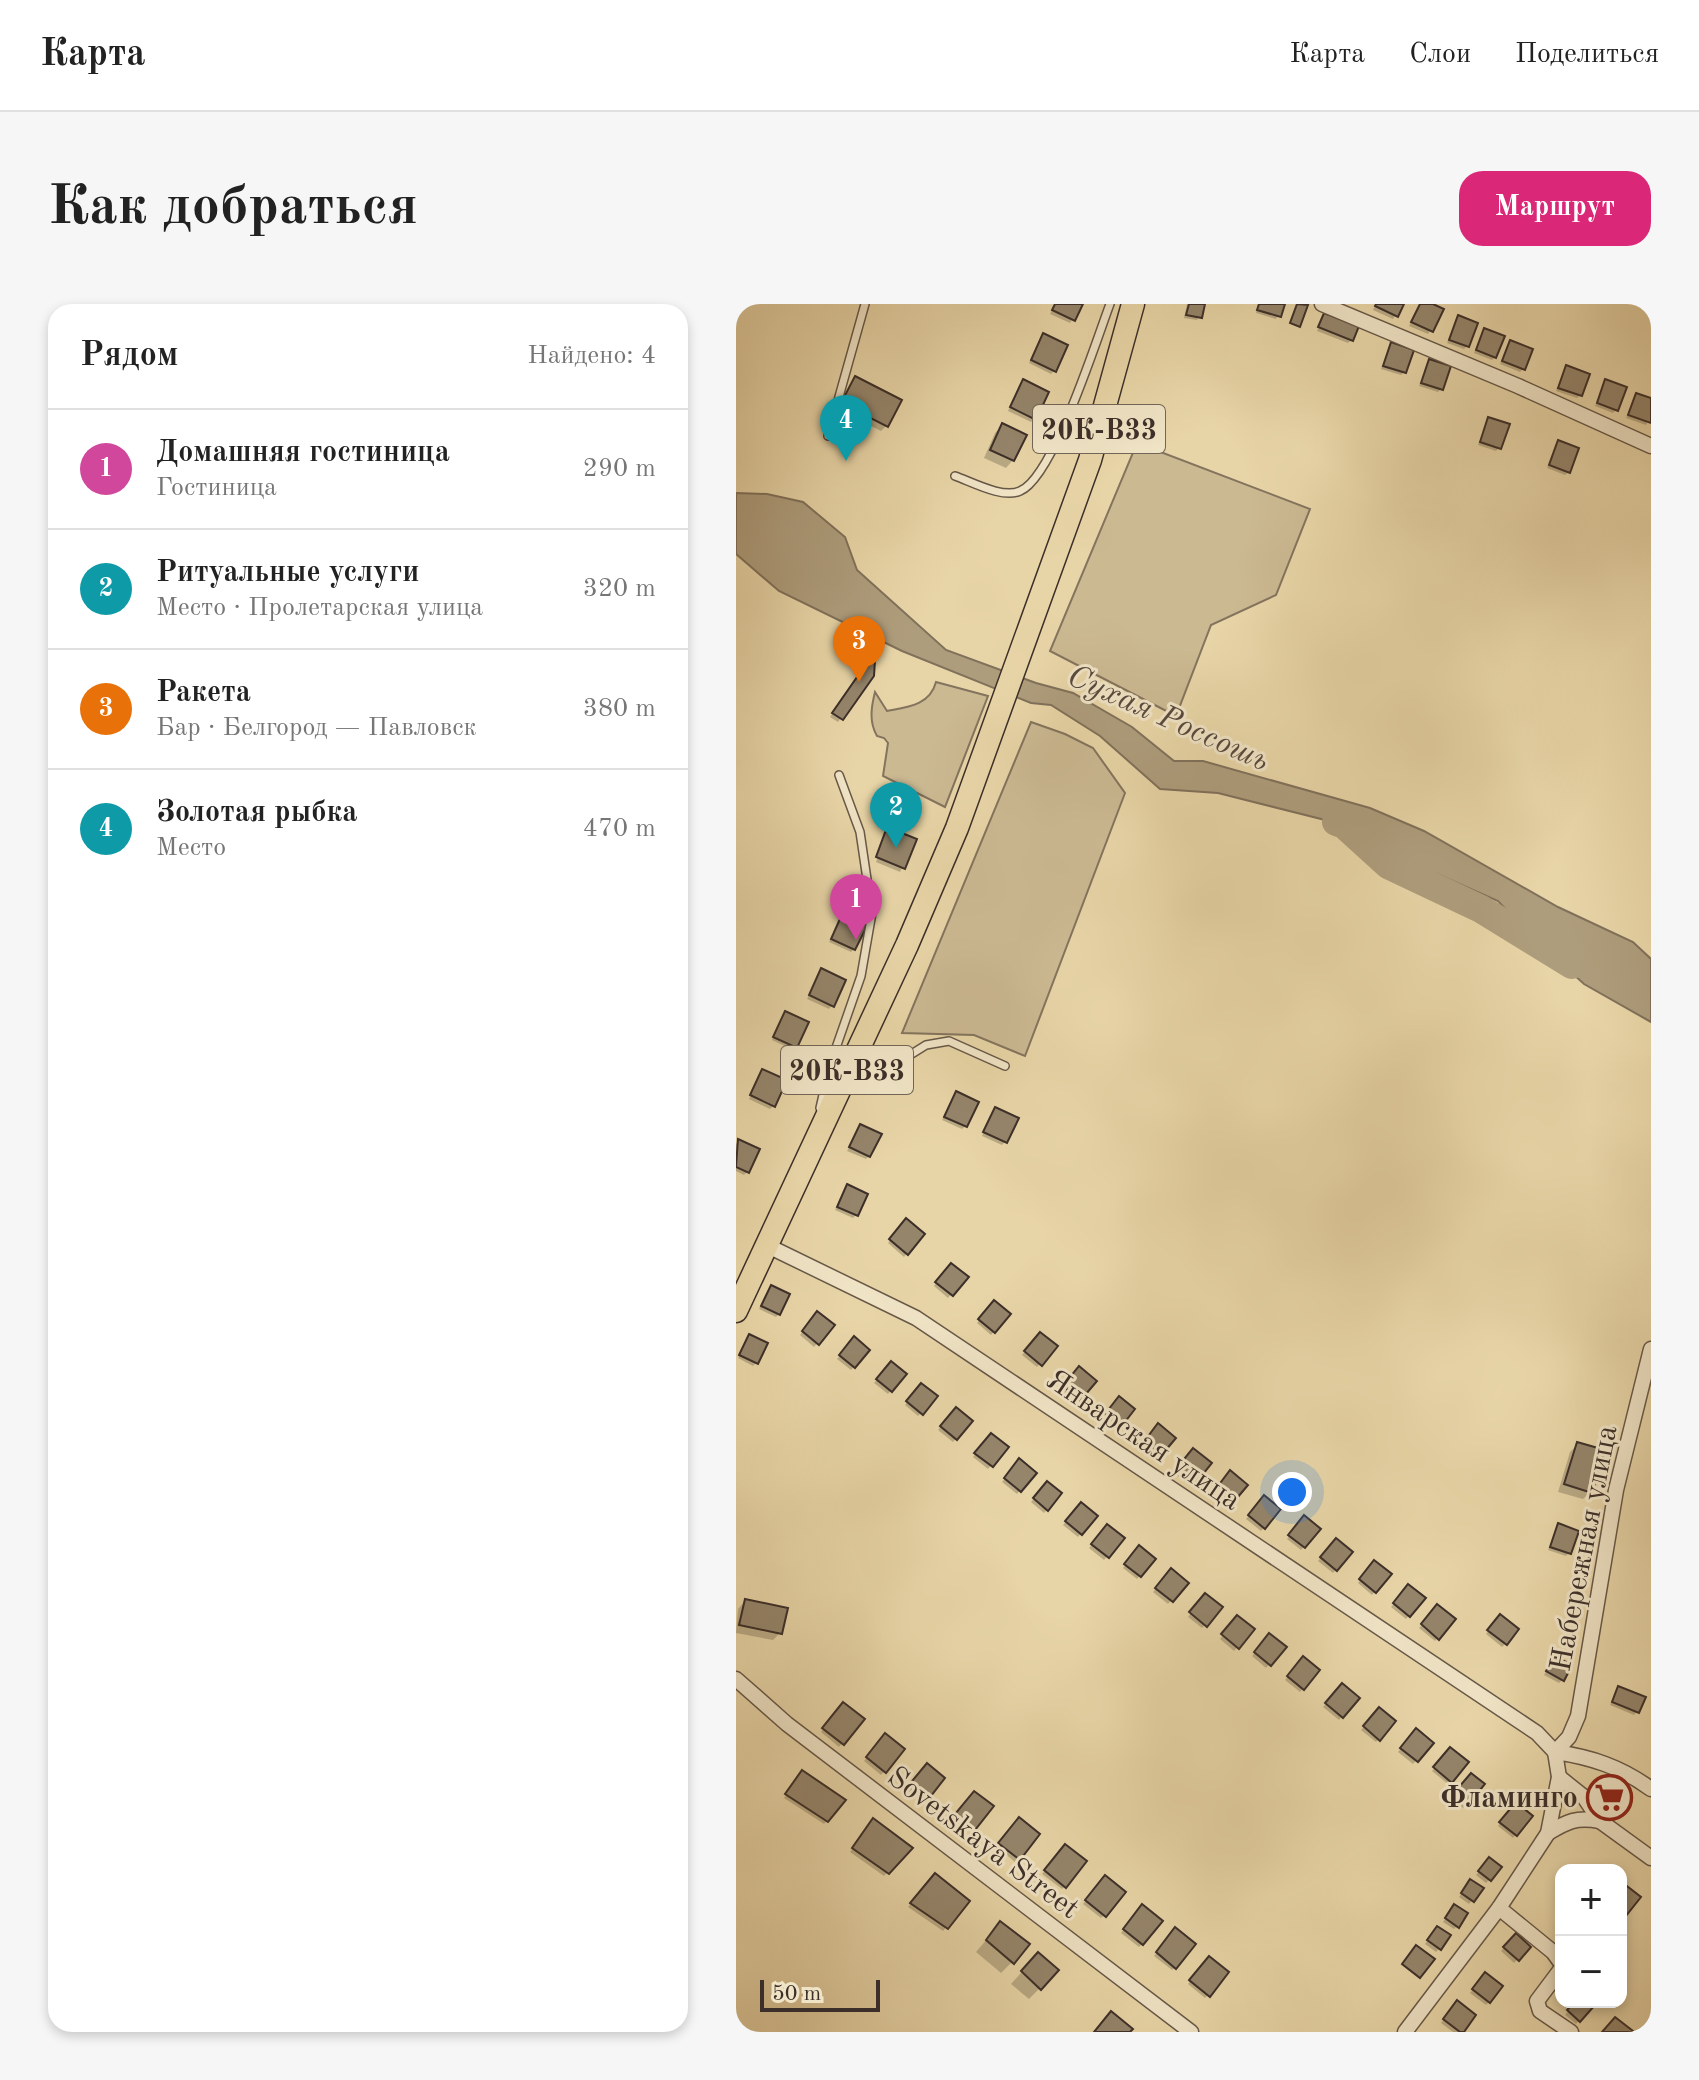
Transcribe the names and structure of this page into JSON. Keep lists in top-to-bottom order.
{
  "streets": {
    "main road": ["20К-В33"],
    "street": ["Январская улица", "Набережная улица"]
  },
  "crossings": [
    ["20К-В33", "Январская улица"],
    ["Январская улица", "Набережная улица"]
  ],
  "water": ["Сухая Россошь"],
  "places": {
    "supermarket": ["Фламинго"]
  },
  "scale_bar": "50 m",
  "page": {
    "header": "Карта",
    "nav": ["Карта", "Слои", "Поделиться"],
    "buttons": "Маршрут",
    "title": "Как добраться",
    "heading": ["Рядом", "Найдено: 4"],
    "pins": [
      "4",
      "3",
      "2",
      "1"
    ],
    "list": [
      {
        "mark": "1",
        "name": "Домашняя гостиница",
        "note": "Гостиница",
        "value": "290 m"
      },
      {
        "mark": "2",
        "name": "Ритуальные услуги",
        "note": "Место · Пролетарская улица",
        "value": "320 m"
      },
      {
        "mark": "3",
        "name": "Ракета",
        "note": "Бар · Белгород — Павловск",
        "value": "380 m"
      },
      {
        "mark": "4",
        "name": "Золотая рыбка",
        "note": "Место",
        "value": "470 m"
      }
    ],
    "map_buttons": ["+", "−"],
    "scale": "50 m"
  }
}
